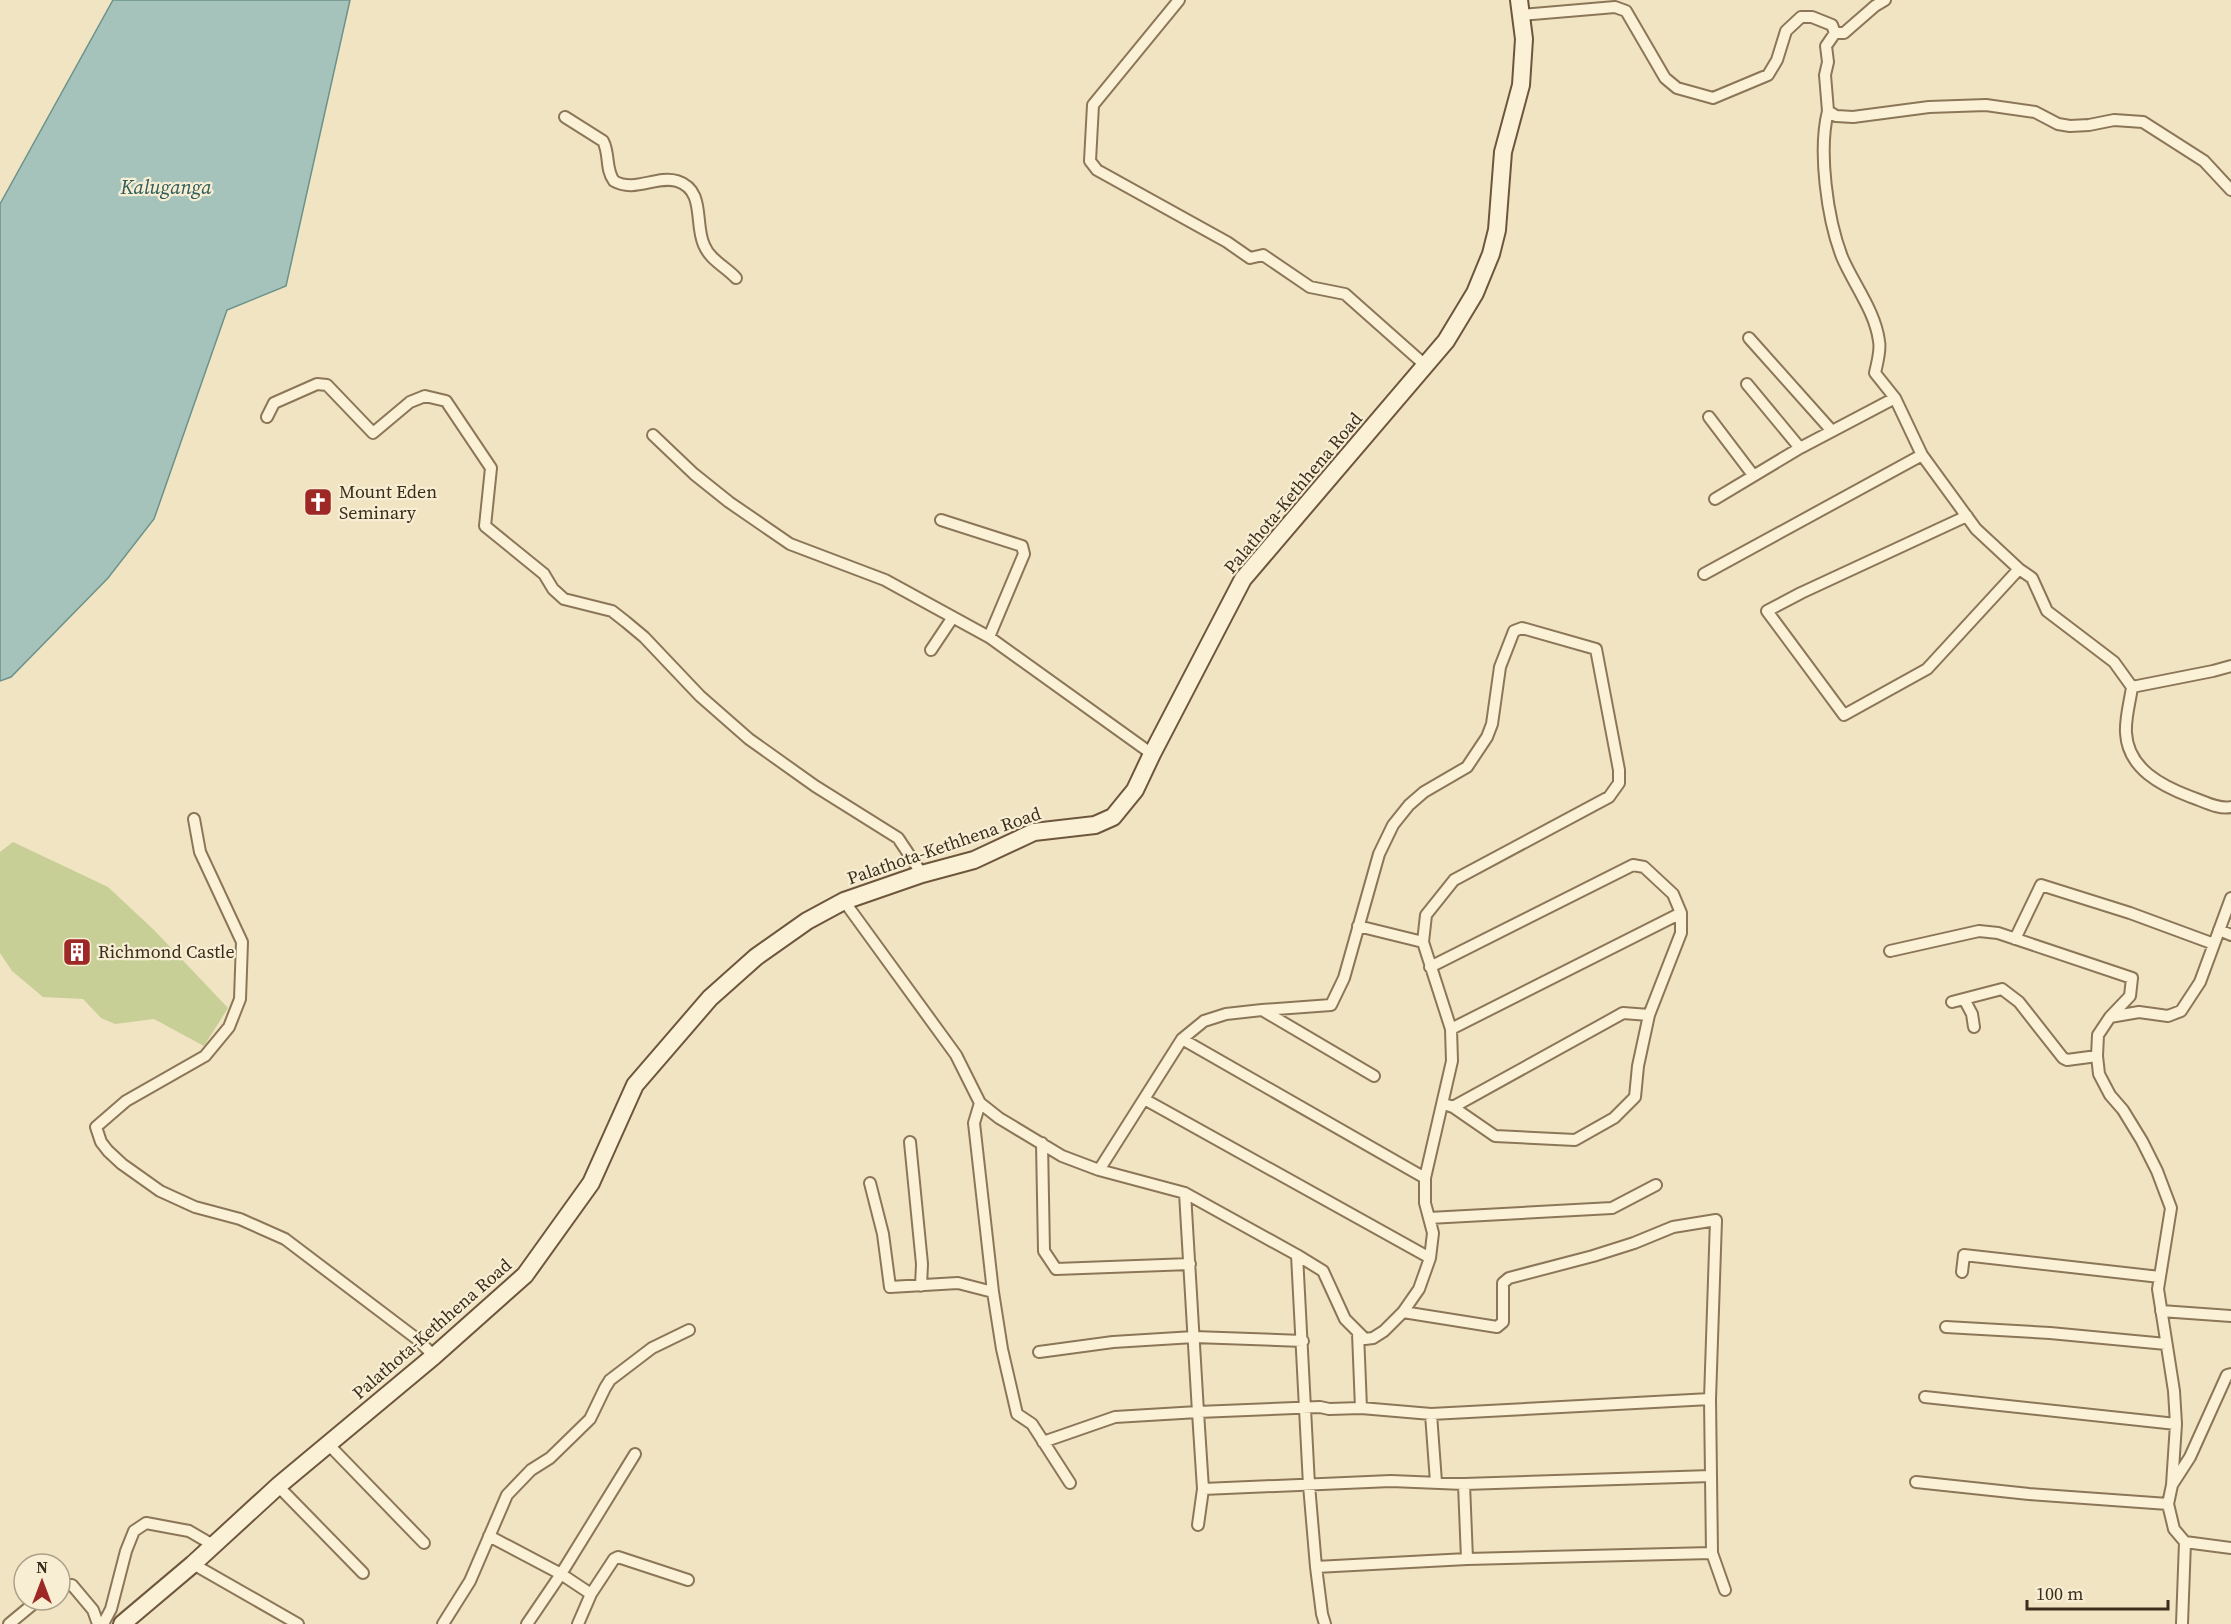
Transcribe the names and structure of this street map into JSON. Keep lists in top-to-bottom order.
{
  "streets": {
    "street": ["Palathota-Kethhena Road"]
  },
  "water": ["Kaluganga"],
  "places": {
    "church": ["Mount Eden Seminary"],
    "building": ["Richmond Castle"]
  },
  "scale_bar": "100 m",
  "north": "top"
}
